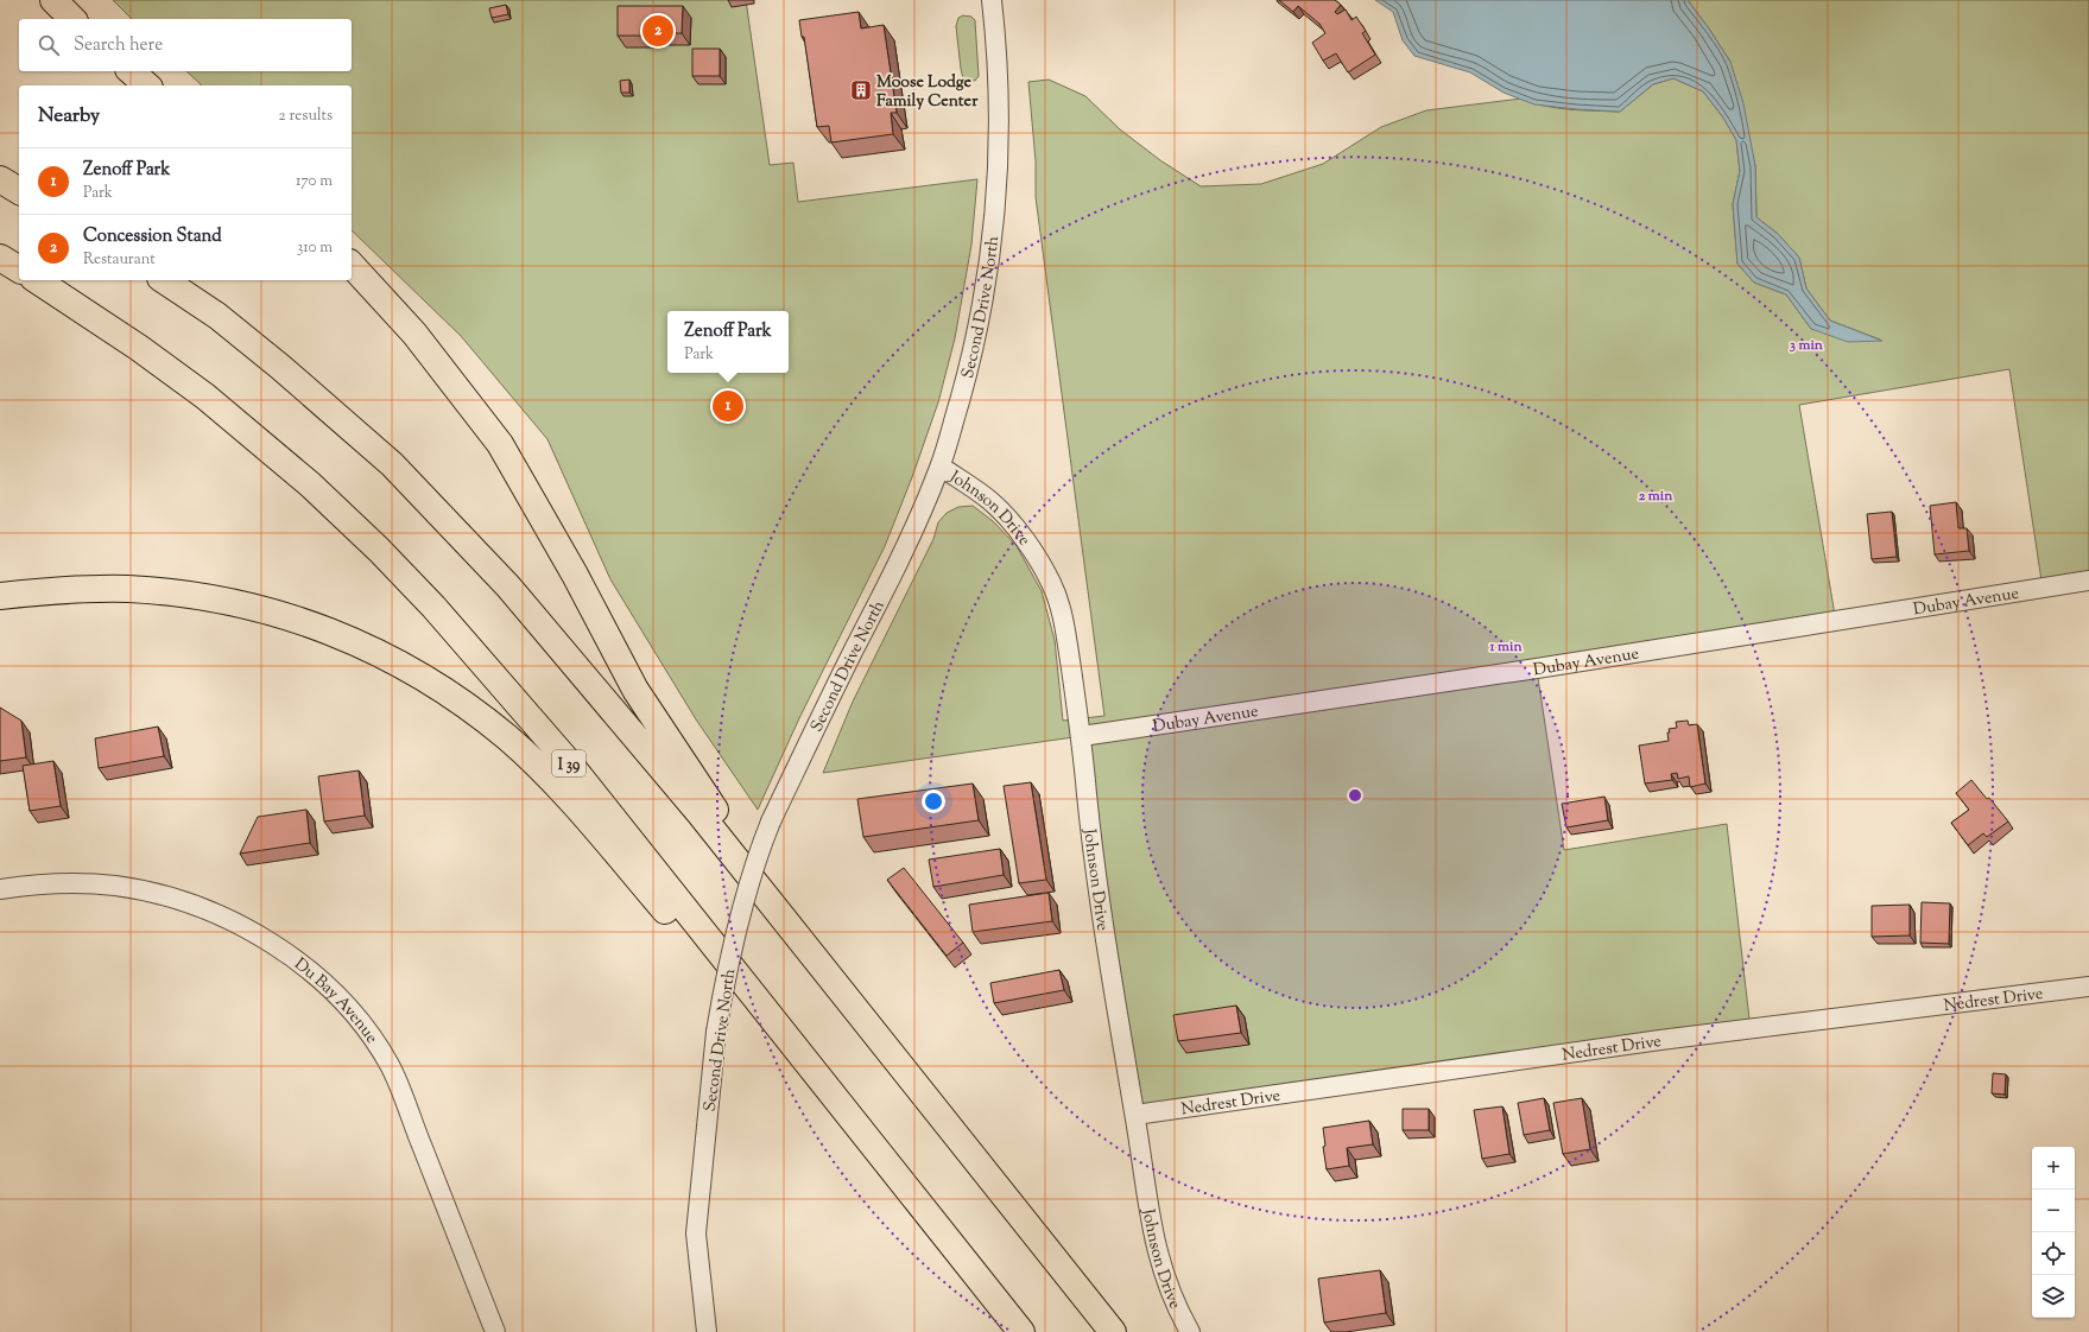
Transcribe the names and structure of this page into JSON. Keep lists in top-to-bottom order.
{
  "streets": {
    "highway": ["I 39"],
    "street": [
      "Second Drive North",
      "Johnson Drive",
      "Dubay Avenue",
      "Nedrest Drive",
      "Du Bay Avenue"
    ]
  },
  "crossings": [
    ["Second Drive North", "Johnson Drive"],
    ["Johnson Drive", "Dubay Avenue"],
    ["Johnson Drive", "Nedrest Drive"]
  ],
  "places": {
    "building": ["Moose Lodge Family Center"]
  },
  "page": {
    "pins": ["2", "1"],
    "search": "Search here",
    "heading": ["Nearby", "2 results"],
    "list": [
      {
        "mark": "1",
        "name": "Zenoff Park",
        "note": "Park",
        "value": "170 m"
      },
      {
        "mark": "2",
        "name": "Concession Stand",
        "note": "Restaurant",
        "value": "310 m"
      }
    ],
    "popup": ["Zenoff Park", "Park"],
    "map_buttons": ["+", "−"]
  },
  "rings": ["3 min", "2 min", "1 min"]
}
